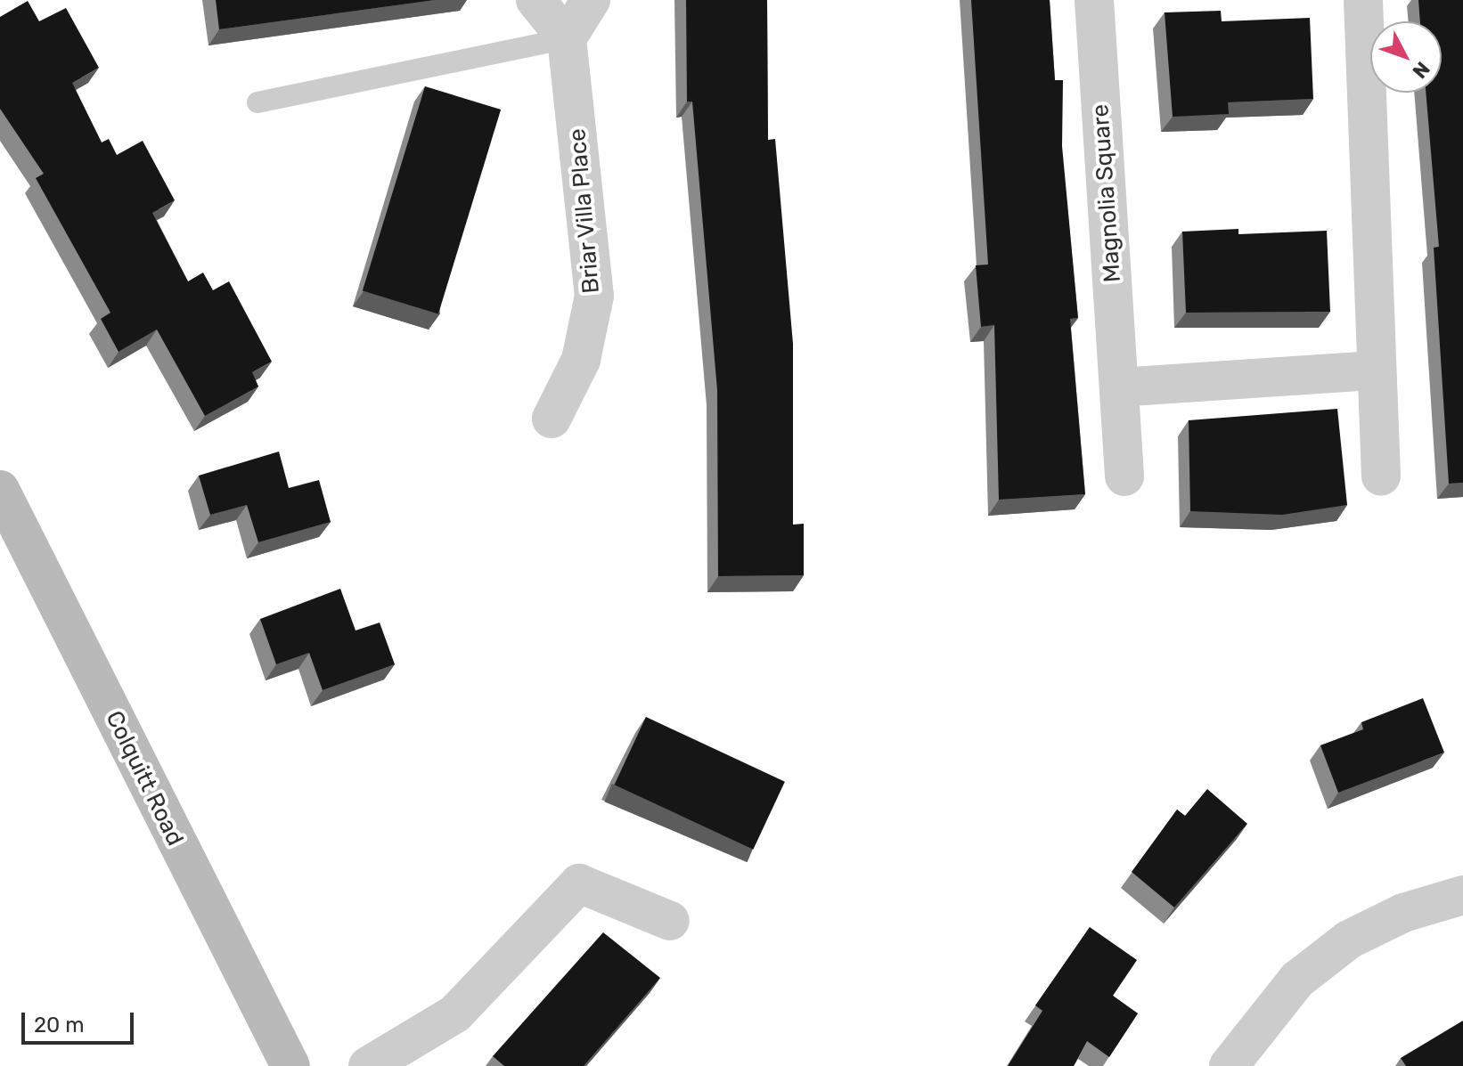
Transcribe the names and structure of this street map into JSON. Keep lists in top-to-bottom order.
{
  "streets": {
    "street": ["Magnolia Square", "Briar Villa Place", "Colquitt Road"]
  },
  "scale_bar": "20 m",
  "north": "bottom right"
}
